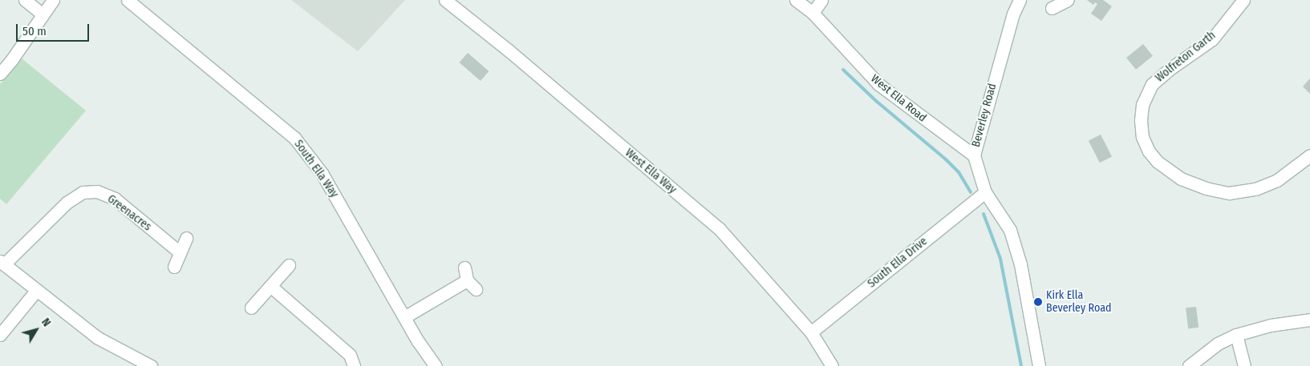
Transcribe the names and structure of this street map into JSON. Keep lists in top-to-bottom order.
{
  "streets": {
    "street": [
      "Wolfreton Garth",
      "West Ella Road",
      "Beverley Road",
      "South Ella Way",
      "West Ella Way",
      "Greenacres",
      "South Ella Drive"
    ]
  },
  "crossings": [
    ["West Ella Road", "Beverley Road"],
    ["Beverley Road", "South Ella Drive"],
    ["West Ella Way", "South Ella Drive"]
  ],
  "places": ["Kirk Ella Beverley Road"],
  "scale_bar": "50 m",
  "north": "top right"
}
